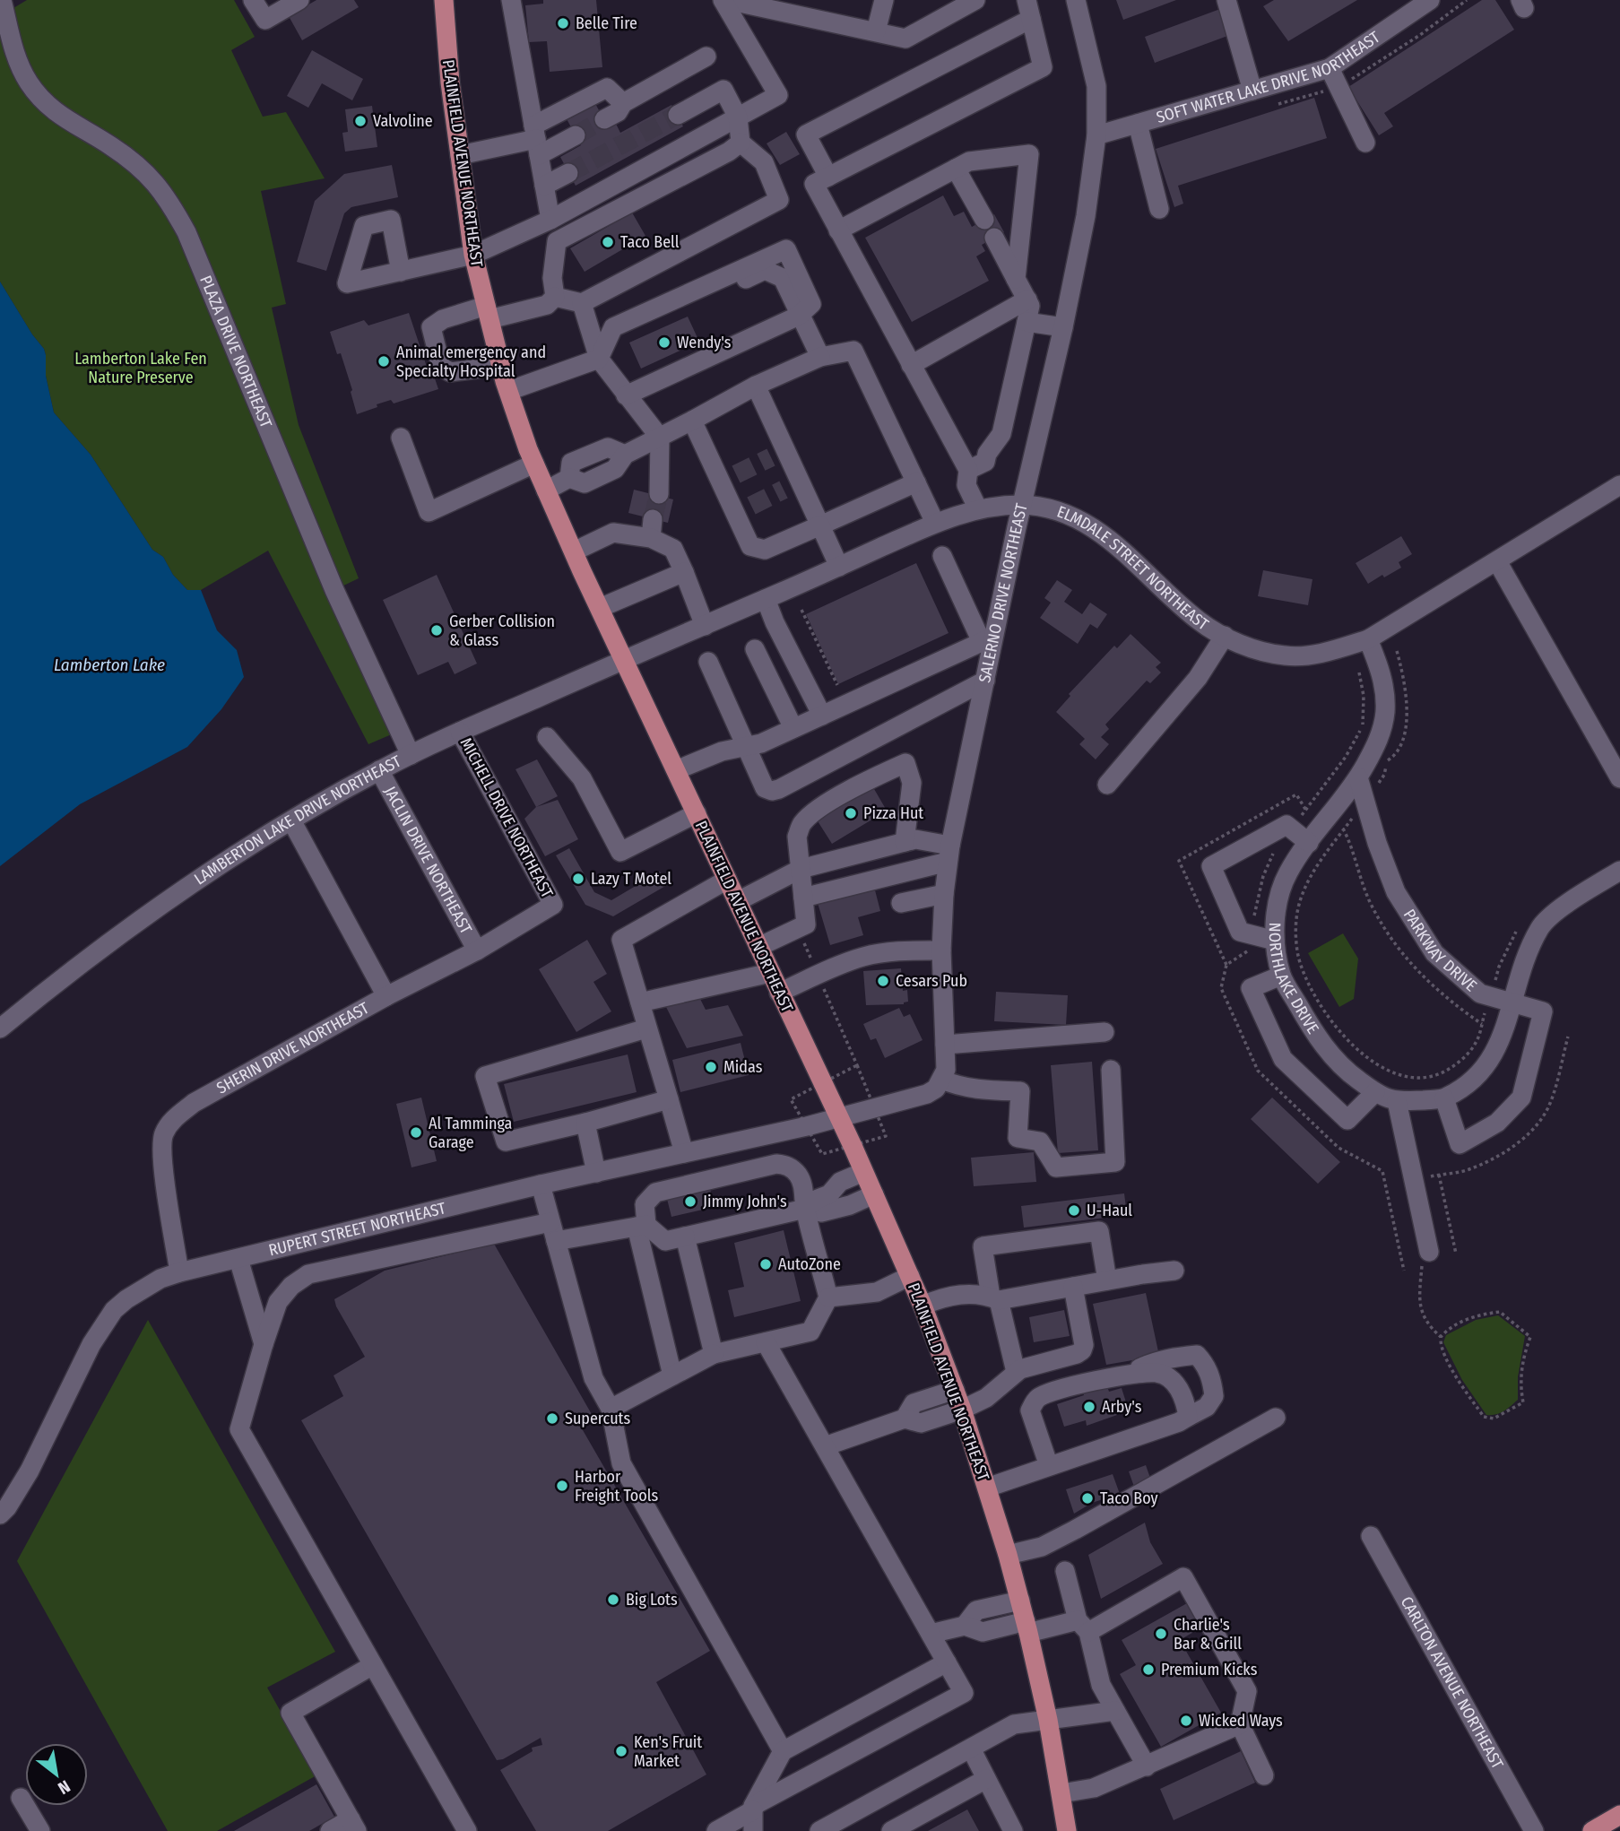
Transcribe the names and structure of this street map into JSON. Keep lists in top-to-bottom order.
{
  "streets": {
    "main road": ["PLAINFIELD AVENUE NORTHEAST"],
    "street": [
      "SOFT WATER LAKE DRIVE NORTHEAST",
      "PLAZA DRIVE NORTHEAST",
      "ELMDALE STREET NORTHEAST",
      "SALERNO DRIVE NORTHEAST",
      "MICHELL DRIVE NORTHEAST",
      "LAMBERTON LAKE DRIVE NORTHEAST",
      "JACLIN DRIVE NORTHEAST",
      "PARKWAY DRIVE",
      "NORTHLAKE DRIVE",
      "SHERIN DRIVE NORTHEAST",
      "RUPERT STREET NORTHEAST",
      "CARLTON AVENUE NORTHEAST"
    ]
  },
  "crossings": [
    ["SOFT WATER LAKE DRIVE NORTHEAST", "SALERNO DRIVE NORTHEAST"],
    ["PLAINFIELD AVENUE NORTHEAST", "ELMDALE STREET NORTHEAST"],
    ["PLAINFIELD AVENUE NORTHEAST", "LAMBERTON LAKE DRIVE NORTHEAST"],
    ["PLAINFIELD AVENUE NORTHEAST", "RUPERT STREET NORTHEAST"],
    ["PLAZA DRIVE NORTHEAST", "LAMBERTON LAKE DRIVE NORTHEAST"],
    ["ELMDALE STREET NORTHEAST", "SALERNO DRIVE NORTHEAST"],
    ["ELMDALE STREET NORTHEAST", "LAMBERTON LAKE DRIVE NORTHEAST"],
    ["ELMDALE STREET NORTHEAST", "NORTHLAKE DRIVE"],
    ["MICHELL DRIVE NORTHEAST", "LAMBERTON LAKE DRIVE NORTHEAST"],
    ["MICHELL DRIVE NORTHEAST", "SHERIN DRIVE NORTHEAST"],
    ["LAMBERTON LAKE DRIVE NORTHEAST", "JACLIN DRIVE NORTHEAST"],
    ["JACLIN DRIVE NORTHEAST", "SHERIN DRIVE NORTHEAST"],
    ["PARKWAY DRIVE", "NORTHLAKE DRIVE"],
    ["SHERIN DRIVE NORTHEAST", "RUPERT STREET NORTHEAST"]
  ],
  "water": ["Lamberton Lake"],
  "parks": ["Lamberton Lake Fen Nature Preserve"],
  "places": [
    "Belle Tire",
    "Valvoline",
    "Taco Bell",
    "Wendy's",
    "Animal emergency and Specialty Hospital",
    "Gerber Collision & Glass",
    "Pizza Hut",
    "Lazy T Motel",
    "Cesars Pub",
    "Midas",
    "Al Tamminga Garage",
    "Jimmy John's",
    "U-Haul",
    "AutoZone",
    "Arby's",
    "Supercuts",
    "Harbor Freight Tools",
    "Taco Boy",
    "Big Lots",
    "Charlie's Bar & Grill",
    "Premium Kicks",
    "Wicked Ways",
    "Ken's Fruit Market"
  ],
  "north": "bottom right"
}
